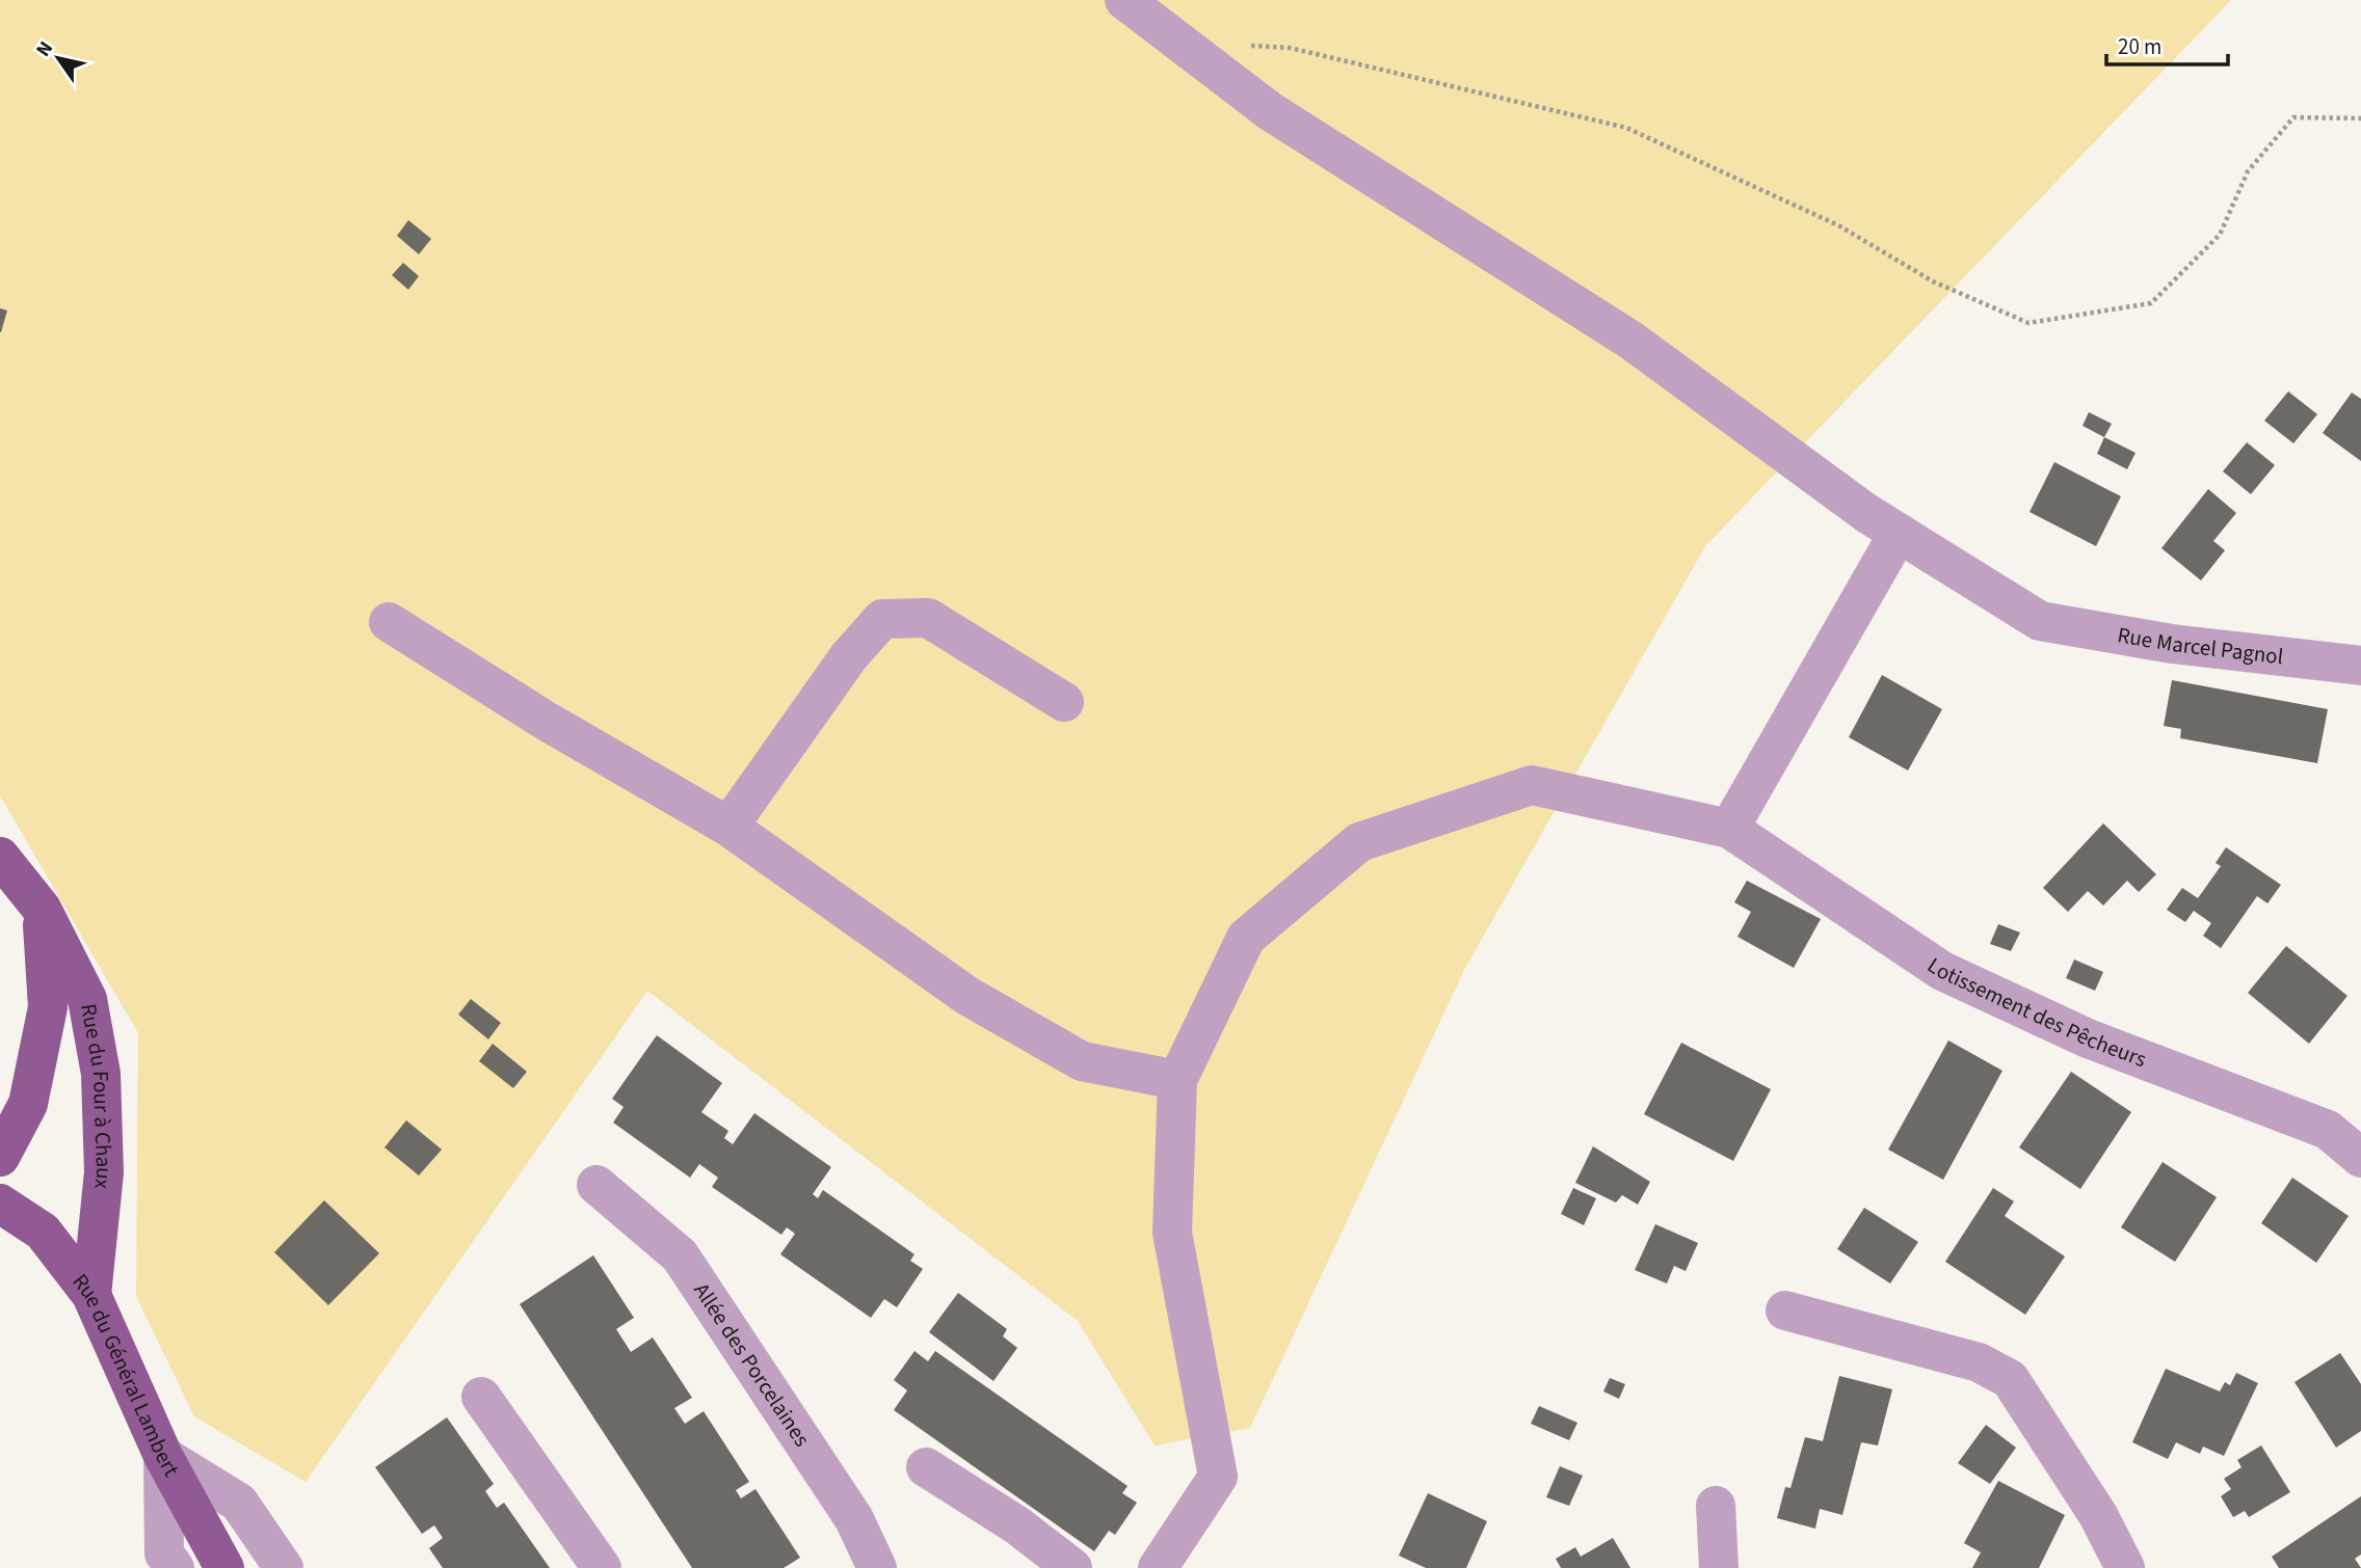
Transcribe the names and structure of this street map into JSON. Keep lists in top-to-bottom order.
{
  "streets": {
    "main road": ["Rue du Four à Chaux", "Rue du Général Lambert"],
    "street": ["Rue Marcel Pagnol", "Lotissement des Pêcheurs", "Allée des Porcelaines"]
  },
  "crossings": [
    ["Rue du Four à Chaux", "Rue du Général Lambert"]
  ],
  "scale_bar": "20 m",
  "north": "top left"
}
